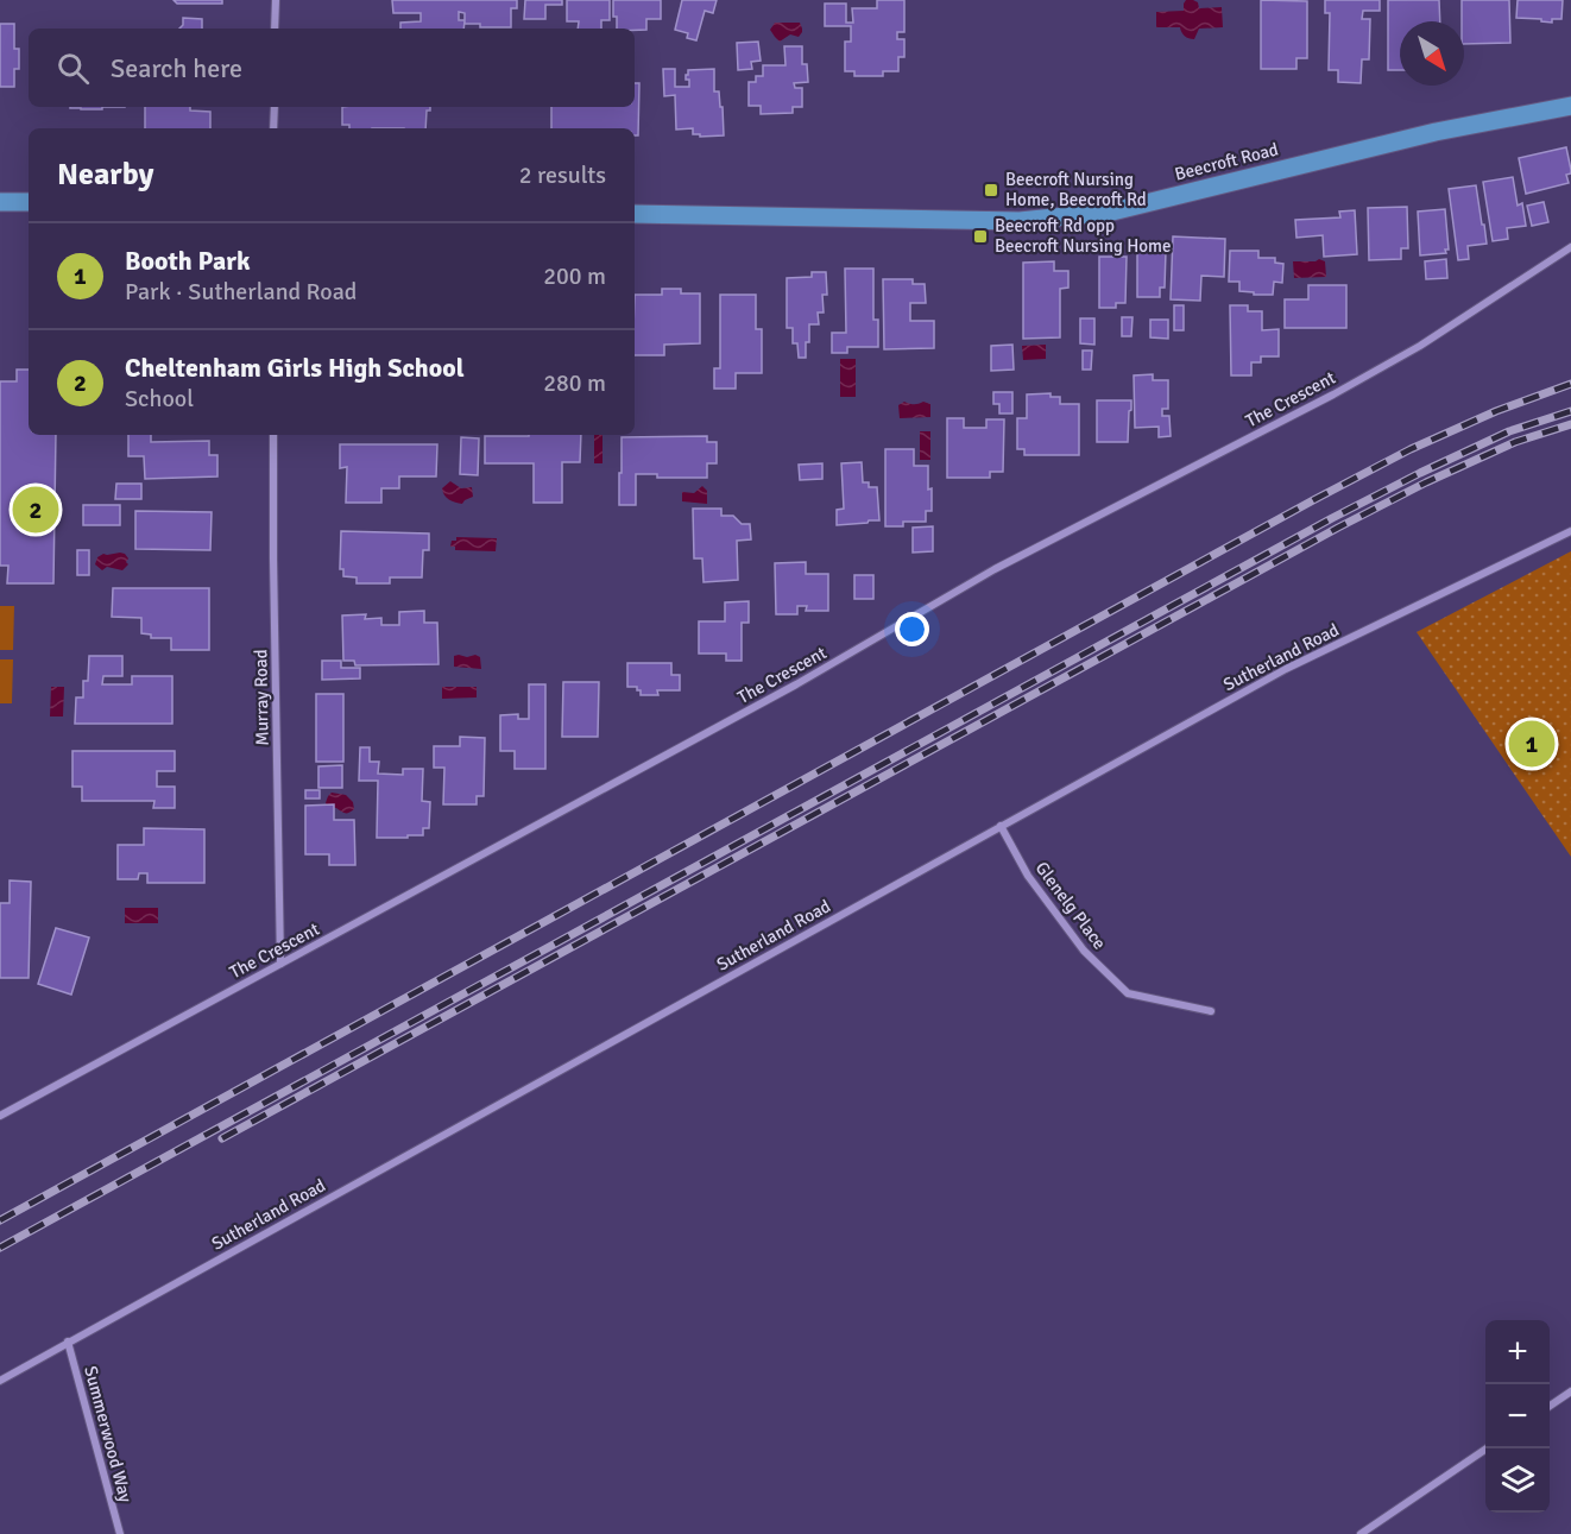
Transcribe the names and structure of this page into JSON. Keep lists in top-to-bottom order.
{
  "streets": {
    "main road": ["Beecroft Road"],
    "street": [
      "The Crescent",
      "Sutherland Road",
      "Murray Road",
      "Glenelg Place",
      "Summerwood Way"
    ]
  },
  "crossings": [
    ["The Crescent", "Murray Road"],
    ["Sutherland Road", "Glenelg Place"],
    ["Sutherland Road", "Summerwood Way"]
  ],
  "places": {
    "transit": ["Beecroft Nursing Home, Beecroft Rd", "Beecroft Rd opp Beecroft Nursing Home"]
  },
  "north": "bottom right",
  "page": {
    "search": "Search here",
    "heading": ["Nearby", "2 results"],
    "list": [
      {
        "mark": "1",
        "name": "Booth Park",
        "note": "Park · Sutherland Road",
        "value": "200 m"
      },
      {
        "mark": "2",
        "name": "Cheltenham Girls High School",
        "note": "School",
        "value": "280 m"
      }
    ],
    "pins": ["2", "1"],
    "map_buttons": ["+", "−"]
  }
}
